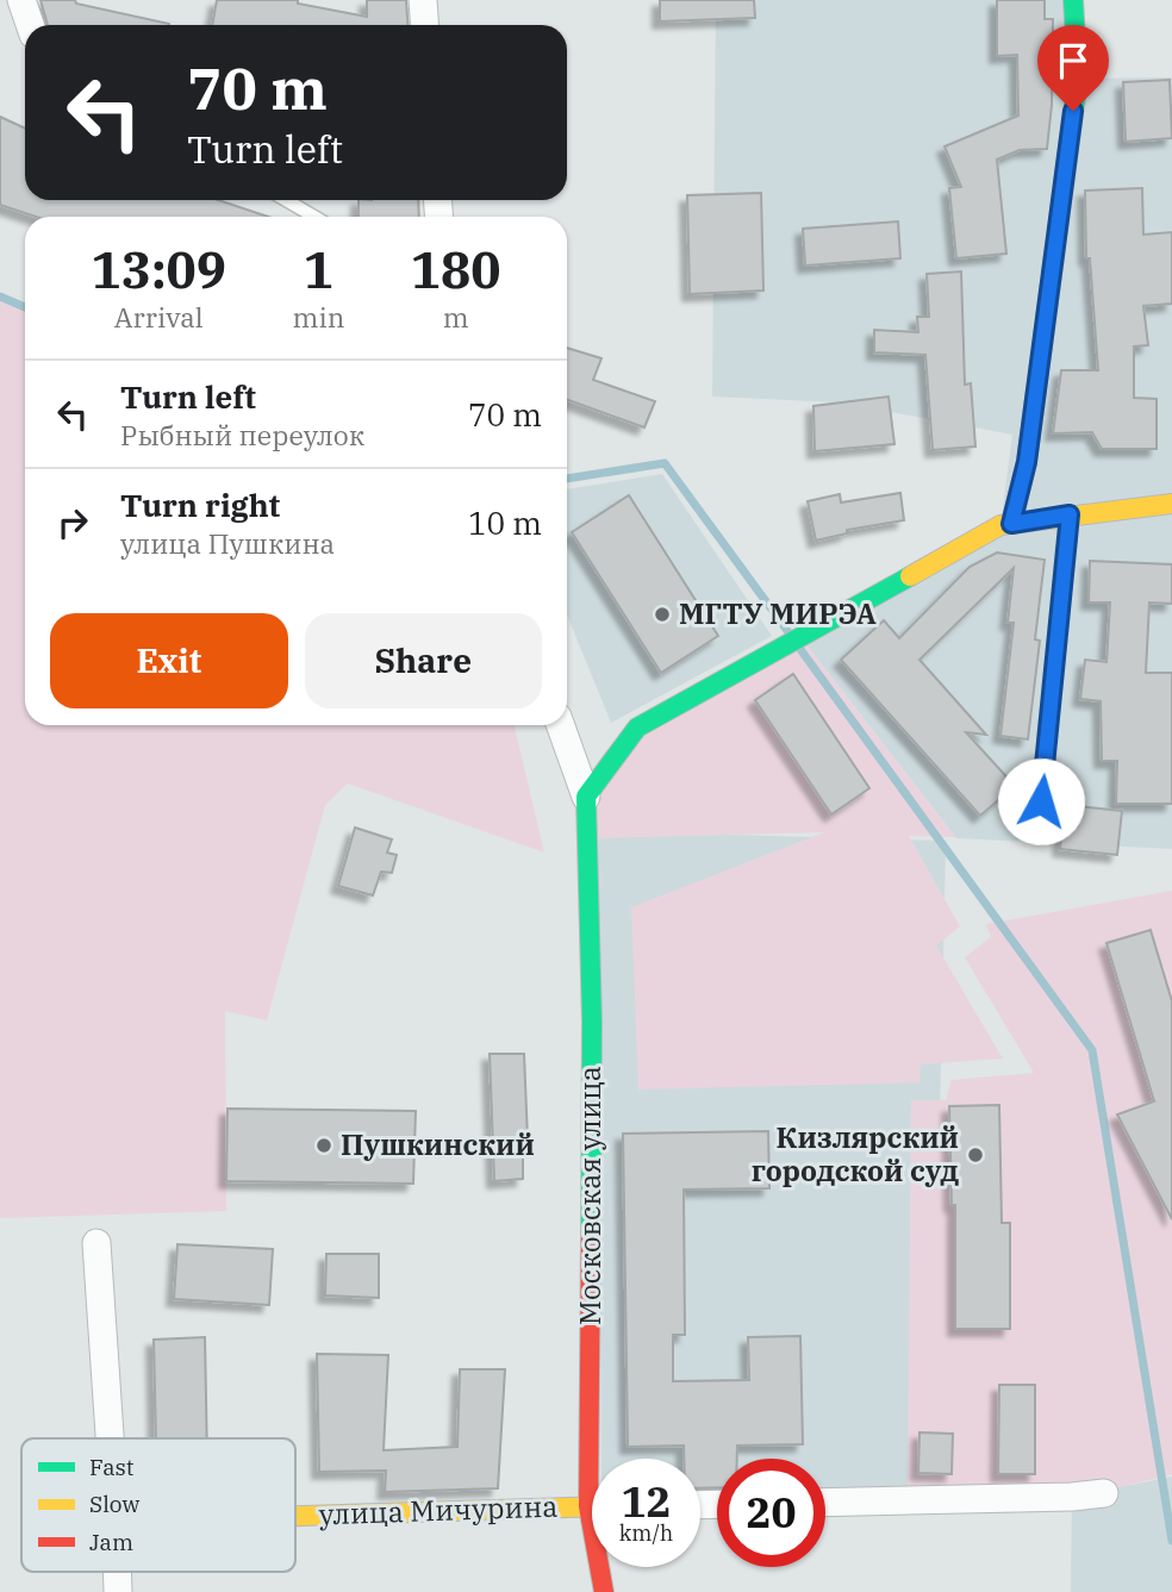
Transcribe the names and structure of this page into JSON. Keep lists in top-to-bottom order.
{
  "streets": {
    "street": ["Московская улица", "улица Мичурина"]
  },
  "crossings": [
    ["Московская улица", "улица Мичурина"]
  ],
  "places": ["МГТУ МИРЭА", "Пушкинский", "Кизлярский городской суд"],
  "legend": ["Fast", "Slow", "Jam"],
  "page": {
    "turn": ["70 m", "Turn left"],
    "eta": [
      "13:09",
      "Arrival",
      "1",
      "min",
      "180",
      "m"
    ],
    "list": [
      {
        "name": "Turn left",
        "note": "Рыбный переулок",
        "value": "70 m"
      },
      {
        "name": "Turn right",
        "note": "улица Пушкина",
        "value": "10 m"
      }
    ],
    "buttons": ["Exit", "Share"],
    "speed": "12 km/h",
    "limit": "20"
  }
}
